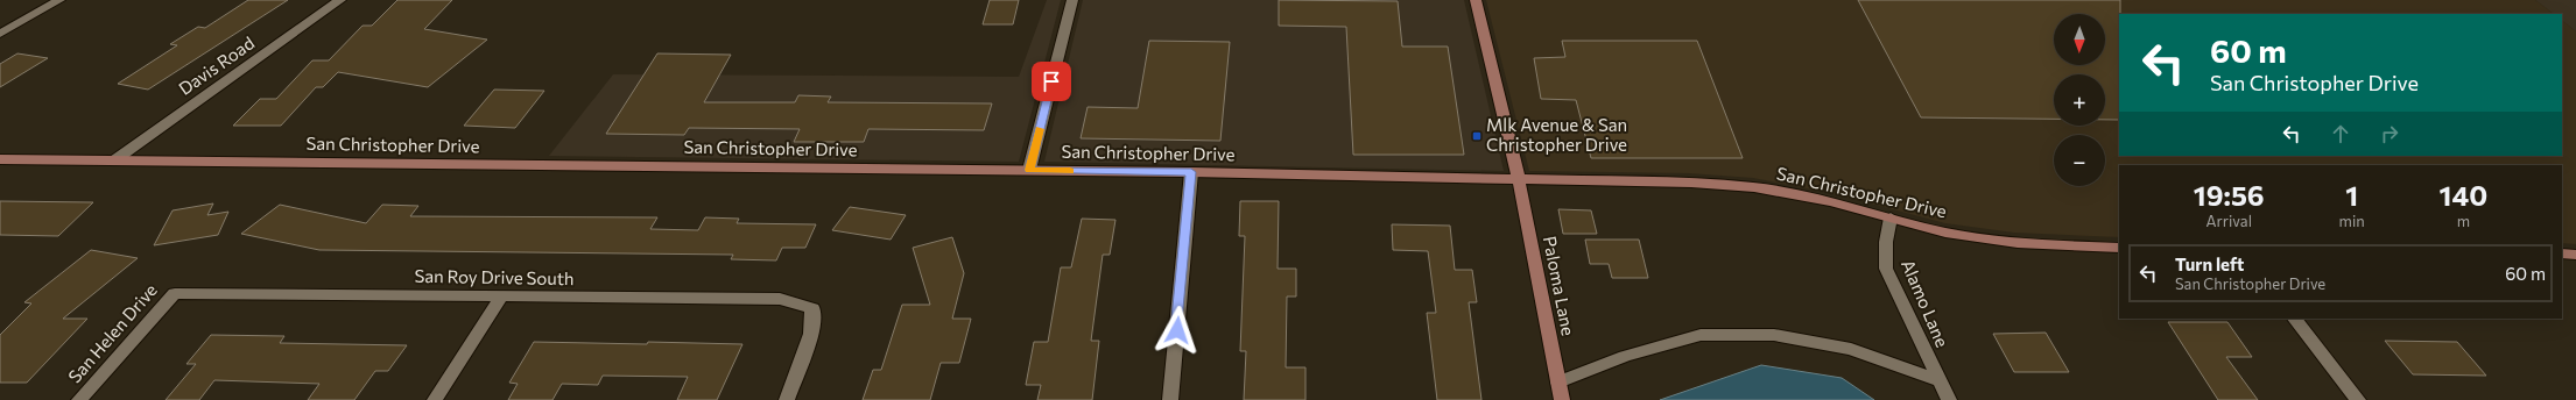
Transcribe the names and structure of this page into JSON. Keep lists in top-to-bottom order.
{
  "streets": {
    "street": [
      "Davis Road",
      "San Christopher Drive",
      "San Roy Drive South",
      "Paloma Lane",
      "Alamo Lane",
      "San Helen Drive"
    ]
  },
  "crossings": [
    ["Davis Road", "San Christopher Drive"],
    ["San Christopher Drive", "Paloma Lane"],
    ["San Christopher Drive", "Alamo Lane"],
    ["San Roy Drive South", "San Helen Drive"]
  ],
  "places": {
    "transit": ["Mlk Avenue & San Christopher Drive"]
  },
  "north": "bottom",
  "page": {
    "map_buttons": ["+", "−"],
    "turn": ["60 m", "San Christopher Drive"],
    "eta": [
      "19:56",
      "Arrival",
      "1",
      "min",
      "140",
      "m"
    ],
    "list": [
      {
        "name": "Turn left",
        "note": "San Christopher Drive",
        "value": "60 m"
      }
    ]
  }
}
